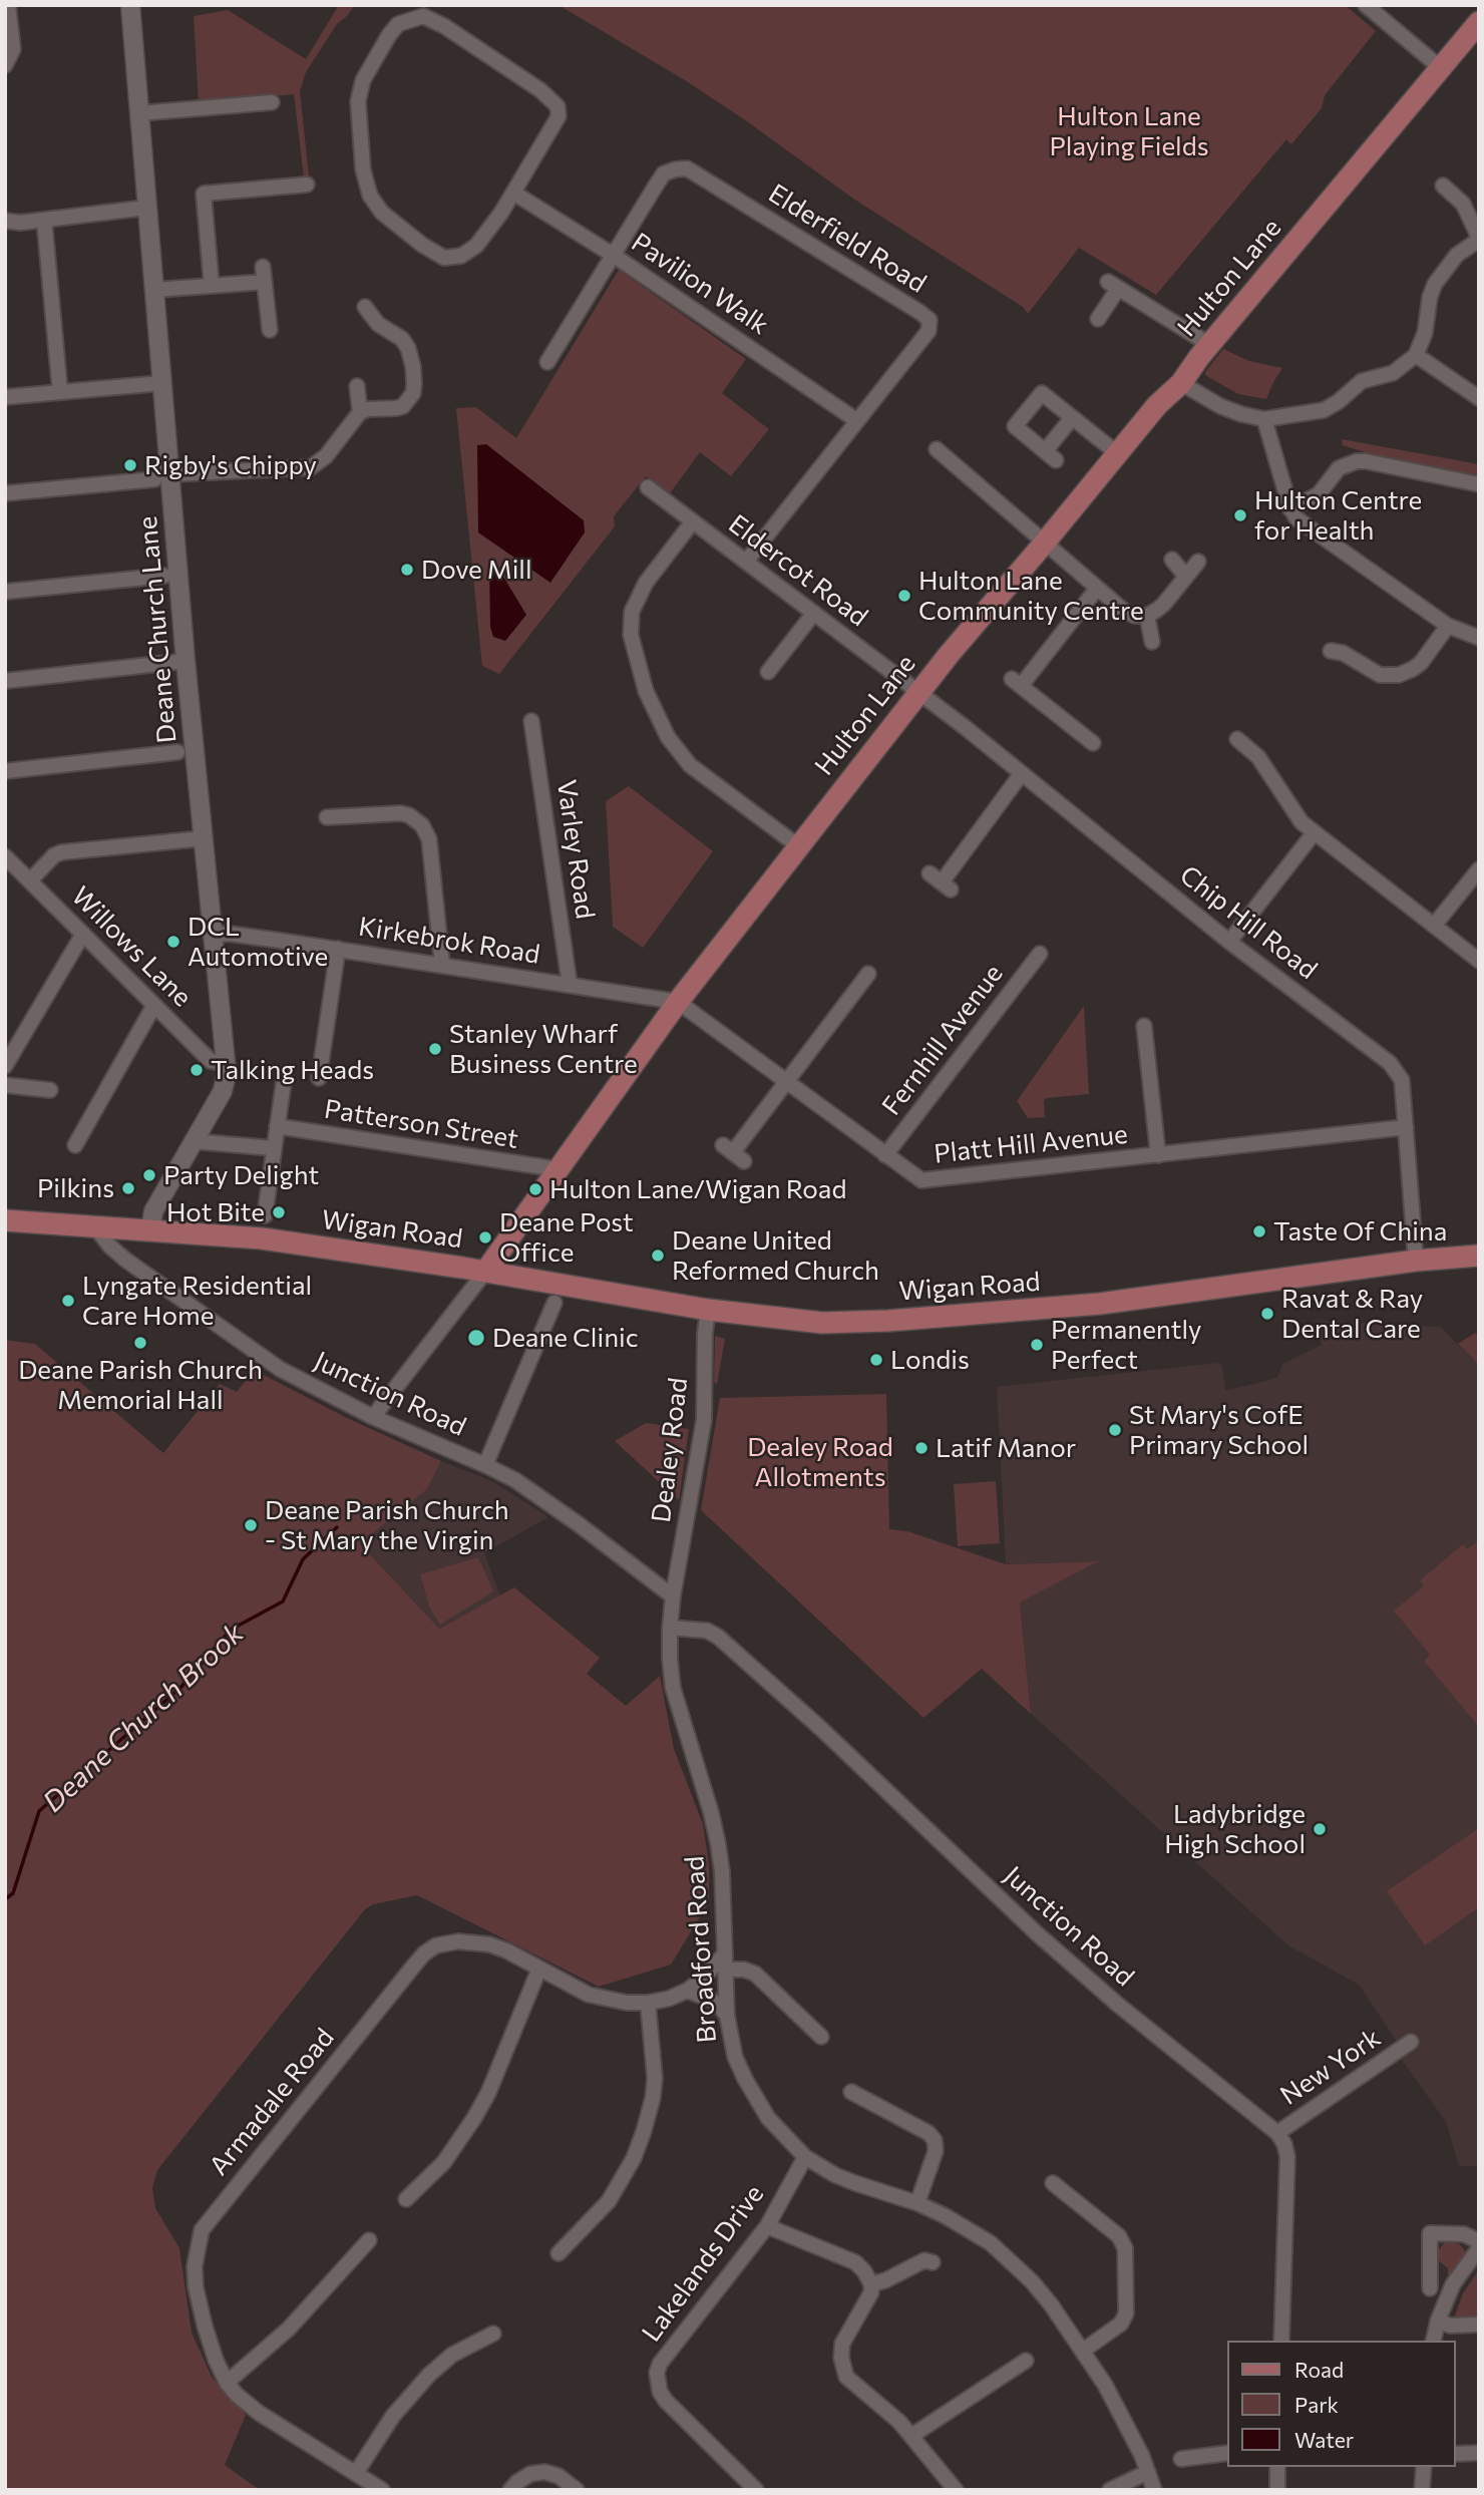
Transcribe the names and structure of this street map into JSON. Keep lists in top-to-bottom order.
{
  "streets": {
    "main road": ["Hulton Lane", "Wigan Road"],
    "street": [
      "Elderfield Road",
      "Pavilion Walk",
      "Eldercot Road",
      "Deane Church Lane",
      "Varley Road",
      "Chip Hill Road",
      "Kirkebrok Road",
      "Willows Lane",
      "Fernhill Avenue",
      "Patterson Street",
      "Platt Hill Avenue",
      "Junction Road",
      "Dealey Road",
      "Broadford Road",
      "New York",
      "Armadale Road",
      "Lakelands Drive"
    ]
  },
  "crossings": [
    ["Elderfield Road", "Pavilion Walk"],
    ["Elderfield Road", "Eldercot Road"],
    ["Hulton Lane", "Eldercot Road"],
    ["Hulton Lane", "Chip Hill Road"],
    ["Hulton Lane", "Kirkebrok Road"],
    ["Hulton Lane", "Patterson Street"],
    ["Hulton Lane", "Platt Hill Avenue"],
    ["Hulton Lane", "Wigan Road"],
    ["Eldercot Road", "Chip Hill Road"],
    ["Deane Church Lane", "Kirkebrok Road"],
    ["Deane Church Lane", "Willows Lane"],
    ["Deane Church Lane", "Wigan Road"],
    ["Varley Road", "Kirkebrok Road"],
    ["Chip Hill Road", "Platt Hill Avenue"],
    ["Chip Hill Road", "Wigan Road"],
    ["Kirkebrok Road", "Platt Hill Avenue"],
    ["Fernhill Avenue", "Platt Hill Avenue"],
    ["Wigan Road", "Junction Road"],
    ["Wigan Road", "Dealey Road"],
    ["Junction Road", "Dealey Road"],
    ["Junction Road", "Broadford Road"],
    ["Junction Road", "New York"],
    ["Dealey Road", "Broadford Road"],
    ["Broadford Road", "Armadale Road"],
    ["Broadford Road", "Lakelands Drive"]
  ],
  "water": ["Deane Church Brook"],
  "parks": ["Hulton Lane Playing Fields", "Dealey Road Allotments"],
  "places": [
    "Rigby's Chippy",
    "Hulton Centre for Health",
    "Dove Mill",
    "Hulton Lane Community Centre",
    "DCL Automotive",
    "Stanley Wharf Business Centre",
    "Talking Heads",
    "Party Delight",
    "Pilkins",
    "Hulton Lane/Wigan Road",
    "Hot Bite",
    "Taste Of China",
    "Deane Post Office",
    "Deane United Reformed Church",
    "Lyngate Residential Care Home",
    "Ravat & Ray Dental Care",
    "Deane Clinic",
    "Deane Parish Church Memorial Hall",
    "Permanently Perfect",
    "Londis",
    "St Mary's CofE Primary School",
    "Latif Manor",
    "Deane Parish Church - St Mary the Virgin",
    "Ladybridge High School"
  ],
  "legend": ["Road", "Park", "Water"]
}
